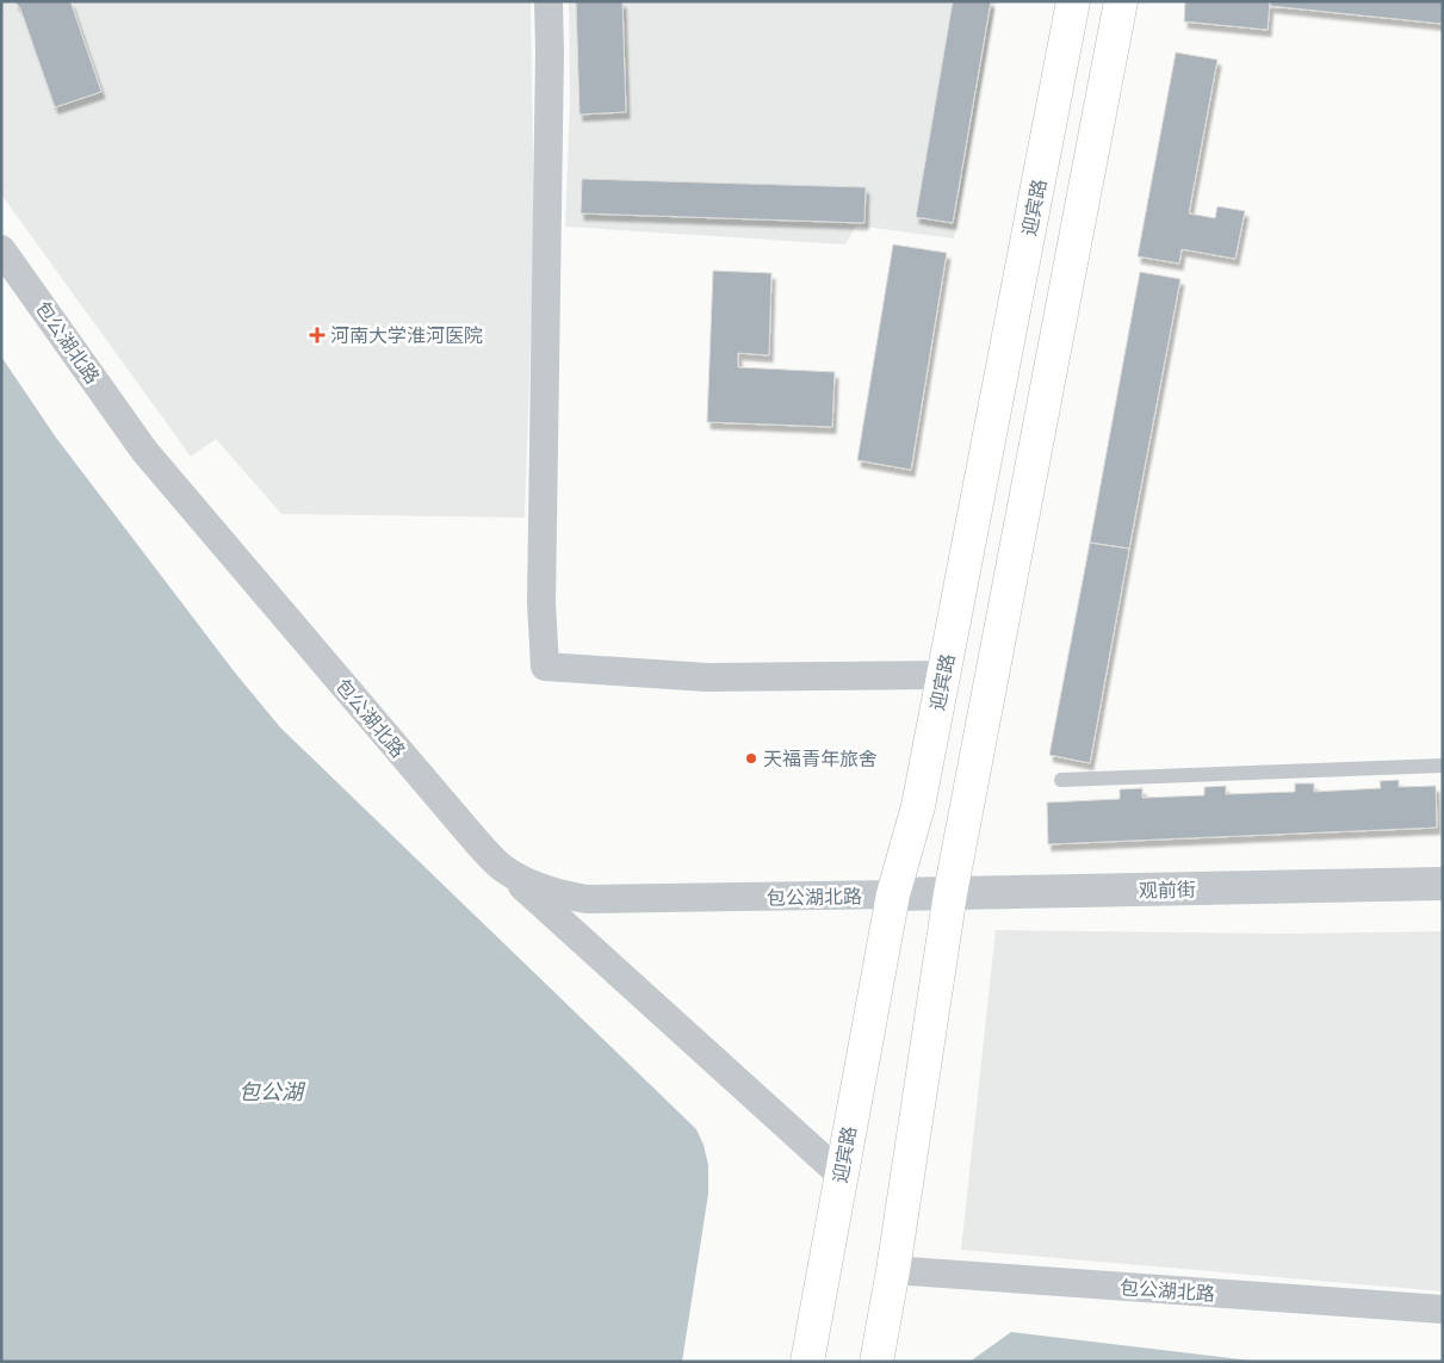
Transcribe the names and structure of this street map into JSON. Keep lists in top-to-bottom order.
{
  "streets": {
    "main road": ["迎宾路"],
    "street": ["包公湖北路", "观前街"]
  },
  "crossings": [
    ["迎宾路", "包公湖北路"],
    ["迎宾路", "观前街"],
    ["包公湖北路", "观前街"]
  ],
  "water": ["包公湖"],
  "places": {
    "health": ["河南大学淮河医院"],
    "other": ["天福青年旅舍"]
  }
}
